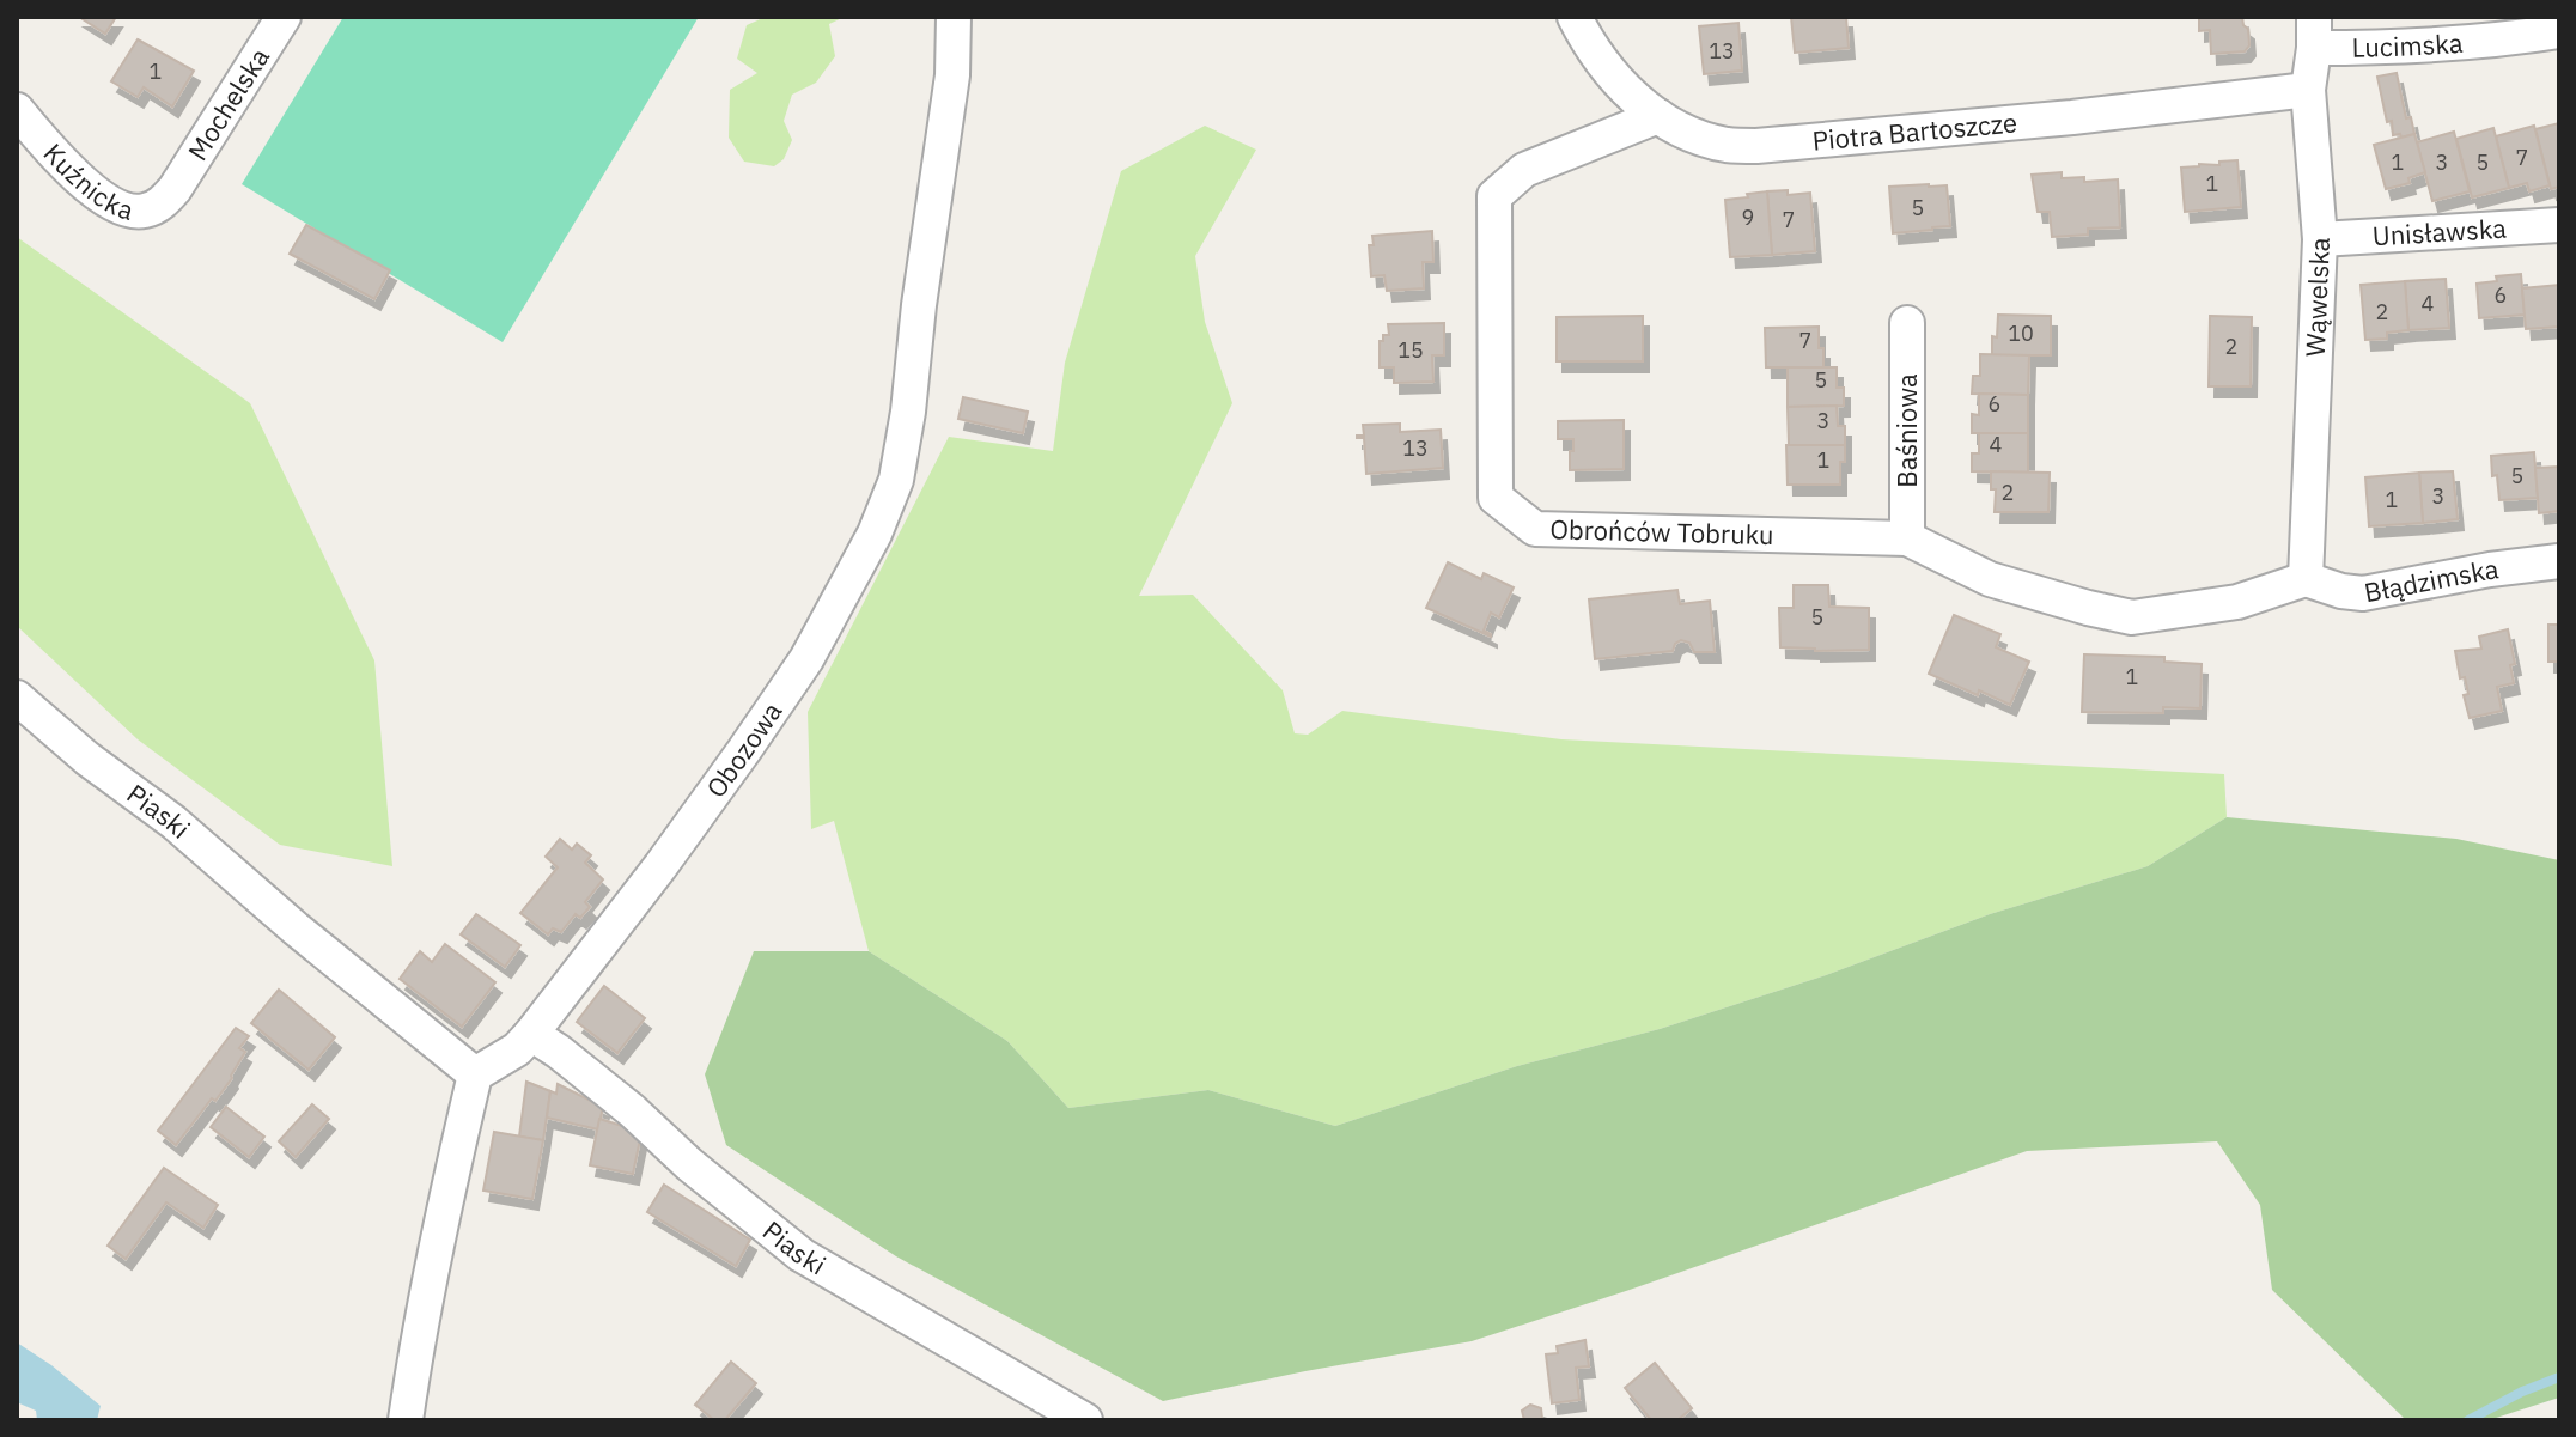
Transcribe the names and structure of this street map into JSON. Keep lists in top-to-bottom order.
{
  "streets": {
    "street": [
      "Lucimska",
      "Mochelska",
      "Piotra Bartoszcze",
      "Kuźnicka",
      "Unisławska",
      "Wąwelska",
      "Baśniowa",
      "Obrońców Tobruku",
      "Błądzimska",
      "Obozowa",
      "Piaski"
    ]
  },
  "crossings": [
    ["Lucimska", "Wąwelska"],
    ["Mochelska", "Kuźnicka"],
    ["Piotra Bartoszcze", "Wąwelska"],
    ["Piotra Bartoszcze", "Obrońców Tobruku"],
    ["Unisławska", "Wąwelska"],
    ["Wąwelska", "Obrońców Tobruku"],
    ["Wąwelska", "Błądzimska"],
    ["Baśniowa", "Obrońców Tobruku"],
    ["Obrońców Tobruku", "Błądzimska"],
    ["Obozowa", "Piaski"]
  ],
  "house_numbers": [
    "13",
    "1",
    "7",
    "1",
    "3",
    "5",
    "1",
    "5",
    "9",
    "7",
    "6",
    "4",
    "2",
    "10",
    "7",
    "2",
    "15",
    "5",
    "6",
    "3",
    "4",
    "13",
    "1",
    "5",
    "2",
    "3",
    "1",
    "5",
    "1"
  ]
}
